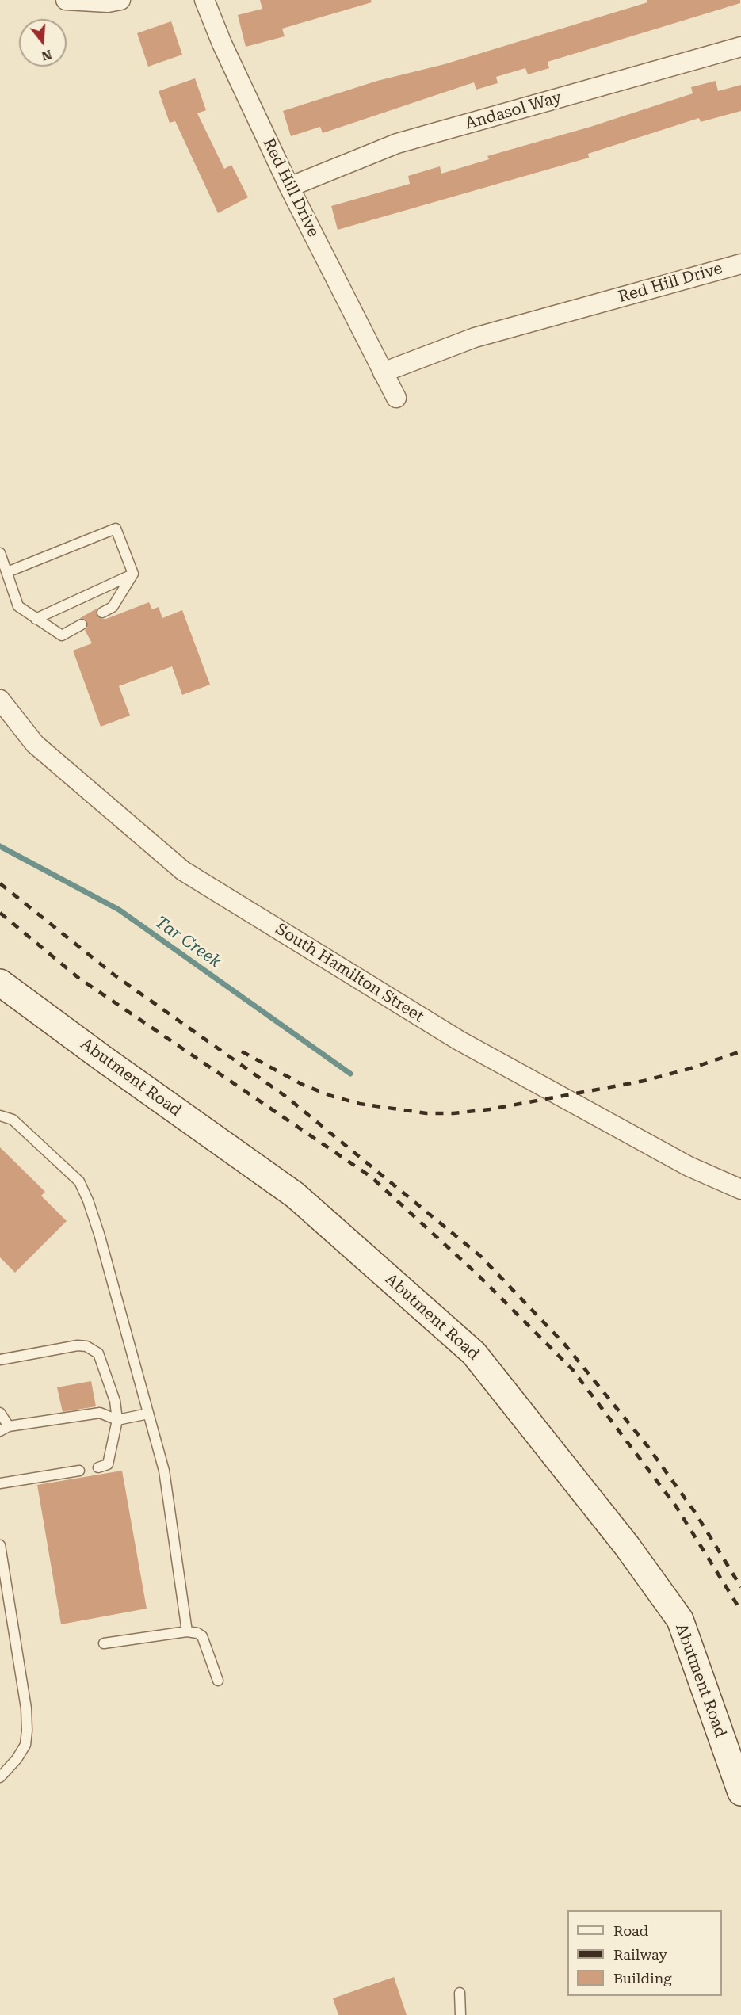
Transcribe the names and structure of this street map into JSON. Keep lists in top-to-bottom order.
{
  "streets": {
    "main road": ["Abutment Road"],
    "street": ["Andasol Way", "Red Hill Drive", "South Hamilton Street"]
  },
  "crossings": [
    ["Andasol Way", "Red Hill Drive"]
  ],
  "water": ["Tar Creek"],
  "legend": ["Road", "Railway", "Building"],
  "north": "bottom"
}
